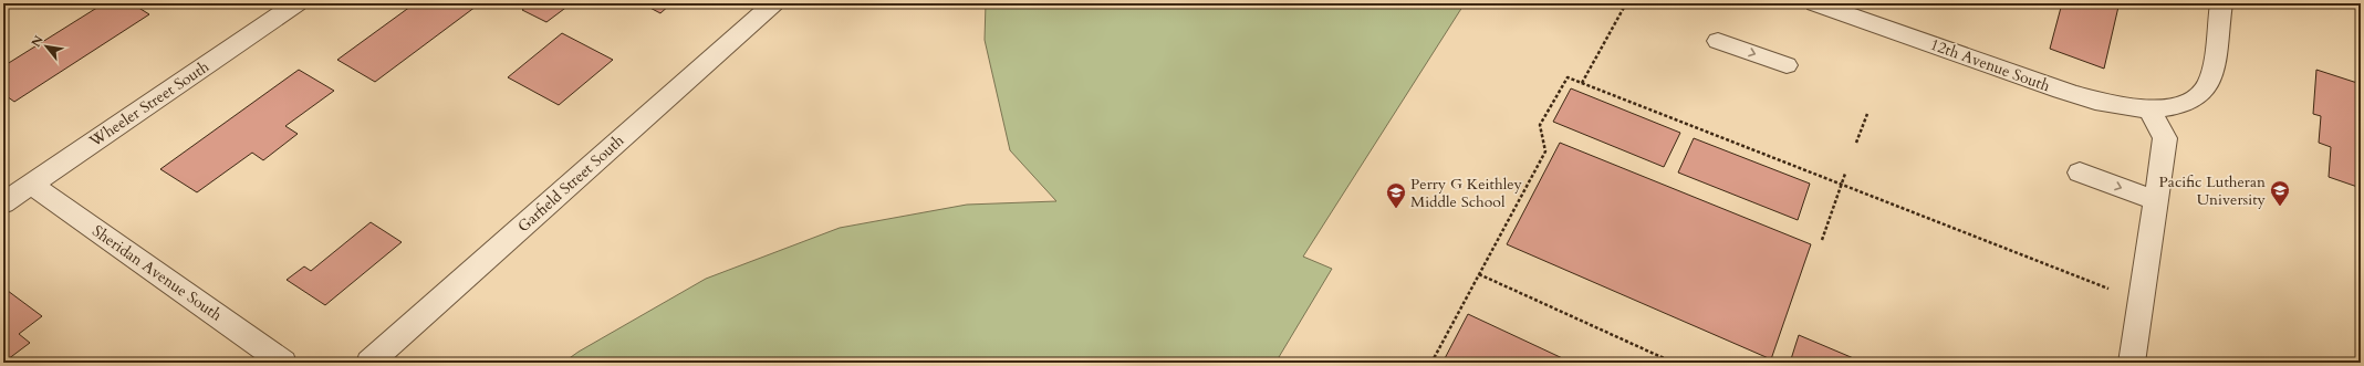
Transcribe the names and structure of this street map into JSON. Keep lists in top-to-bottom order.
{
  "streets": {
    "street": [
      "12th Avenue South",
      "Wheeler Street South",
      "Garfield Street South",
      "Sheridan Avenue South"
    ]
  },
  "crossings": [
    ["Wheeler Street South", "Sheridan Avenue South"]
  ],
  "places": {
    "school or university": ["Pacific Lutheran University", "Perry G Keithley Middle School"]
  },
  "north": "top left"
}
